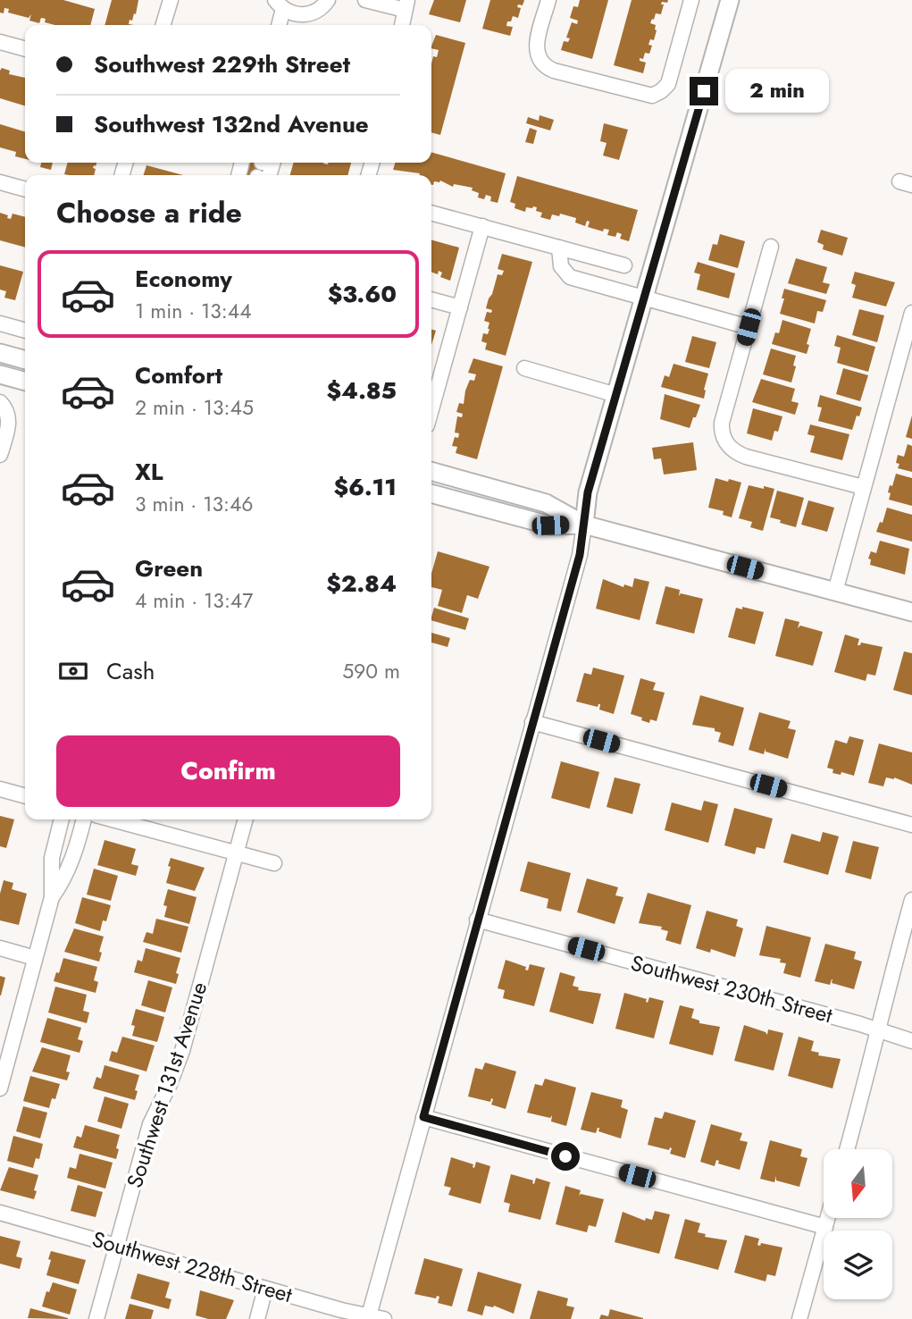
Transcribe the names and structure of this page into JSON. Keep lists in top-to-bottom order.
{
  "streets": {
    "street": ["Southwest 230th Street", "Southwest 131st Avenue", "Southwest 228th Street"]
  },
  "crossings": [
    ["Southwest 131st Avenue", "Southwest 228th Street"]
  ],
  "north": "bottom",
  "page": {
    "banner": ["Southwest 229th Street", "Southwest 132nd Avenue"],
    "bubble": "2 min",
    "heading": "Choose a ride",
    "list": [
      {
        "name": "Economy",
        "note": "1 min · 13:44",
        "value": "$3.60"
      },
      {
        "name": "Comfort",
        "note": "2 min · 13:45",
        "value": "$4.85"
      },
      {
        "name": "XL",
        "note": "3 min · 13:46",
        "value": "$6.11"
      },
      {
        "name": "Green",
        "note": "4 min · 13:47",
        "value": "$2.84"
      }
    ],
    "pay": ["Cash", "590 m"],
    "buttons": "Confirm"
  }
}
